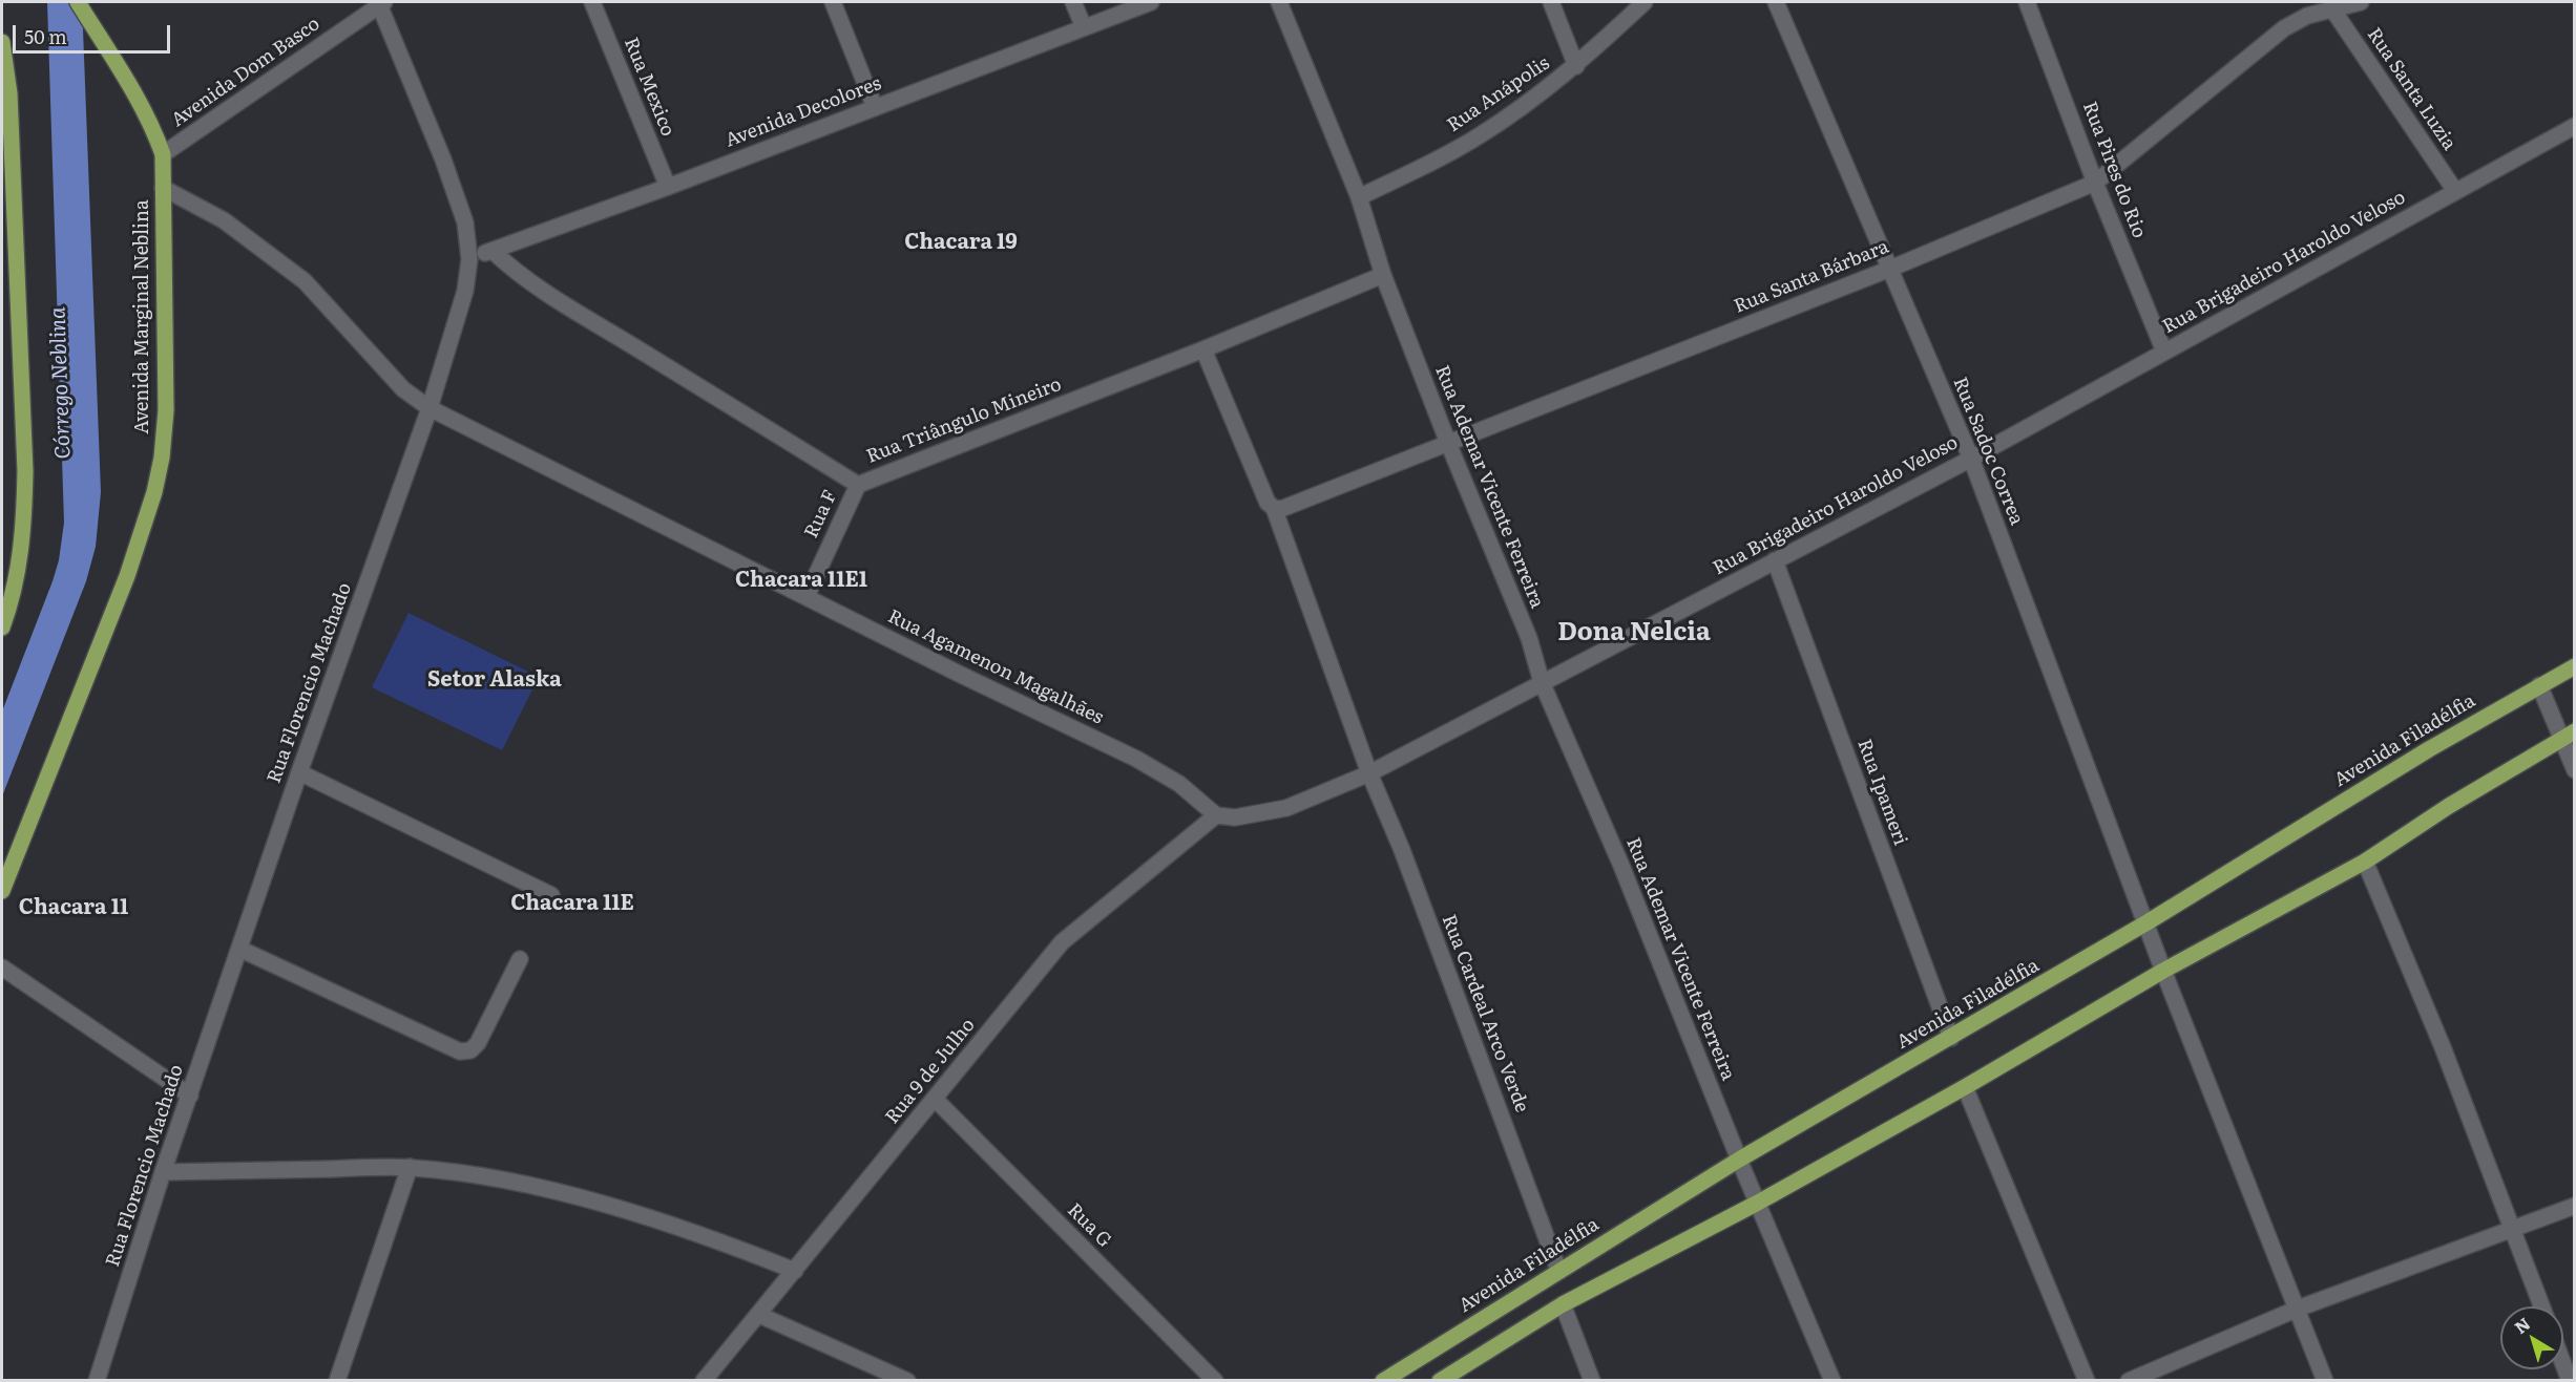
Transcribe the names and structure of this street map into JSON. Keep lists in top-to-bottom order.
{
  "streets": {
    "main road": ["Avenida Marginal Neblina", "Avenida Filadélfia"],
    "street": [
      "Avenida Dom Basco",
      "Rua Mexico",
      "Rua Santa Luzia",
      "Rua Anápolis",
      "Avenida Decolores",
      "Rua Pires do Rio",
      "Rua Brigadeiro Haroldo Veloso",
      "Rua Santa Bárbara",
      "Rua Triângulo Mineiro",
      "Rua Sadoc Correa",
      "Rua Ademar Vicente Ferreira",
      "Rua F",
      "Rua Agamenon Magalhães",
      "Rua Florencio Machado",
      "Rua Ipameri",
      "Rua Cardeal Arco Verde",
      "Rua 9 de Julho",
      "Rua G"
    ]
  },
  "crossings": [
    ["Avenida Dom Basco", "Avenida Marginal Neblina"],
    ["Avenida Dom Basco", "Rua Florencio Machado"],
    ["Rua Mexico", "Avenida Decolores"],
    ["Rua Santa Luzia", "Rua Brigadeiro Haroldo Veloso"],
    ["Rua Santa Luzia", "Rua Santa Bárbara"],
    ["Rua Anápolis", "Rua Ademar Vicente Ferreira"],
    ["Avenida Decolores", "Rua Triângulo Mineiro"],
    ["Avenida Decolores", "Rua Florencio Machado"],
    ["Rua Pires do Rio", "Rua Brigadeiro Haroldo Veloso"],
    ["Rua Pires do Rio", "Rua Santa Bárbara"],
    ["Rua Brigadeiro Haroldo Veloso", "Rua Sadoc Correa"],
    ["Rua Brigadeiro Haroldo Veloso", "Rua Ademar Vicente Ferreira"],
    ["Rua Brigadeiro Haroldo Veloso", "Rua Agamenon Magalhães"],
    ["Rua Brigadeiro Haroldo Veloso", "Rua Ipameri"],
    ["Rua Brigadeiro Haroldo Veloso", "Rua Cardeal Arco Verde"],
    ["Rua Brigadeiro Haroldo Veloso", "Rua 9 de Julho"],
    ["Rua Santa Bárbara", "Rua Sadoc Correa"],
    ["Rua Santa Bárbara", "Rua Ademar Vicente Ferreira"],
    ["Rua Santa Bárbara", "Rua Cardeal Arco Verde"],
    ["Avenida Marginal Neblina", "Rua Agamenon Magalhães"],
    ["Rua Triângulo Mineiro", "Rua Ademar Vicente Ferreira"],
    ["Rua Triângulo Mineiro", "Rua F"],
    ["Rua Sadoc Correa", "Avenida Filadélfia"],
    ["Rua Ademar Vicente Ferreira", "Avenida Filadélfia"],
    ["Rua F", "Rua Agamenon Magalhães"],
    ["Rua Agamenon Magalhães", "Rua Florencio Machado"],
    ["Rua Agamenon Magalhães", "Rua 9 de Julho"],
    ["Avenida Filadélfia", "Rua Ipameri"],
    ["Avenida Filadélfia", "Rua Cardeal Arco Verde"],
    ["Rua 9 de Julho", "Rua G"]
  ],
  "districts": [
    "Chacara 19",
    "Chacara 11E1",
    "Dona Nelcia",
    "Setor Alaska",
    "Chacara 11E",
    "Chacara 11"
  ],
  "water": ["Córrego Neblina"],
  "scale_bar": "50 m",
  "north": "top left"
}
